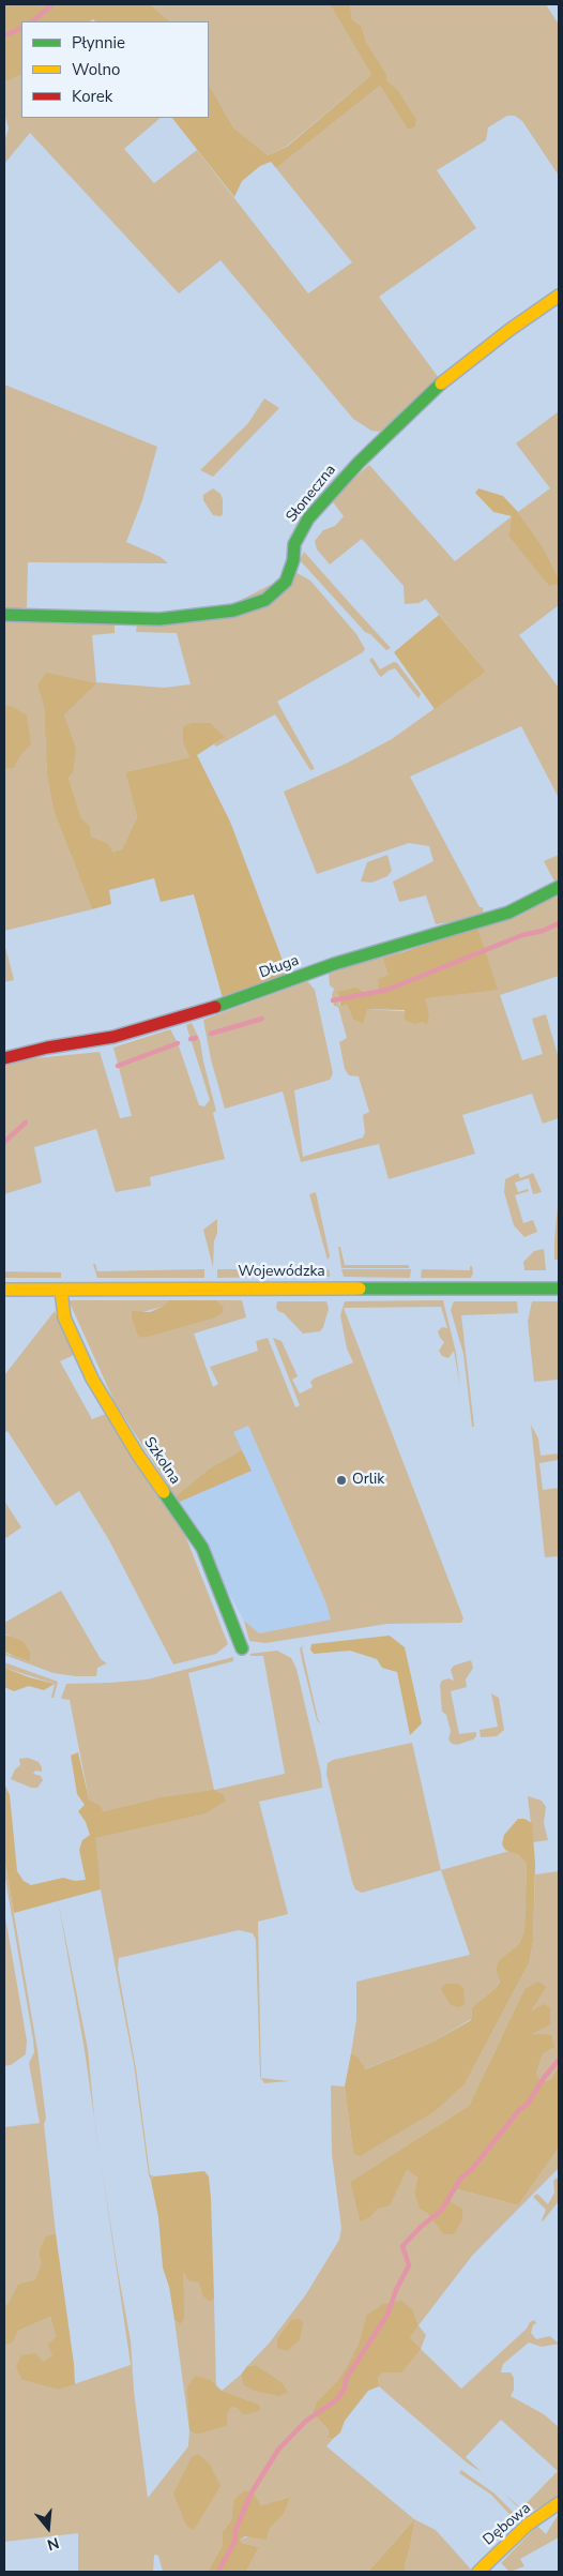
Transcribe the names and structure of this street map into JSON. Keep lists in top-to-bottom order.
{
  "streets": {
    "street": [
      "Słoneczna",
      "Długa",
      "Wojewódzka",
      "Szkolna",
      "Dębowa"
    ]
  },
  "crossings": [
    ["Wojewódzka", "Szkolna"]
  ],
  "places": ["Orlik"],
  "legend": ["Płynnie", "Wolno", "Korek"],
  "north": "bottom"
}
